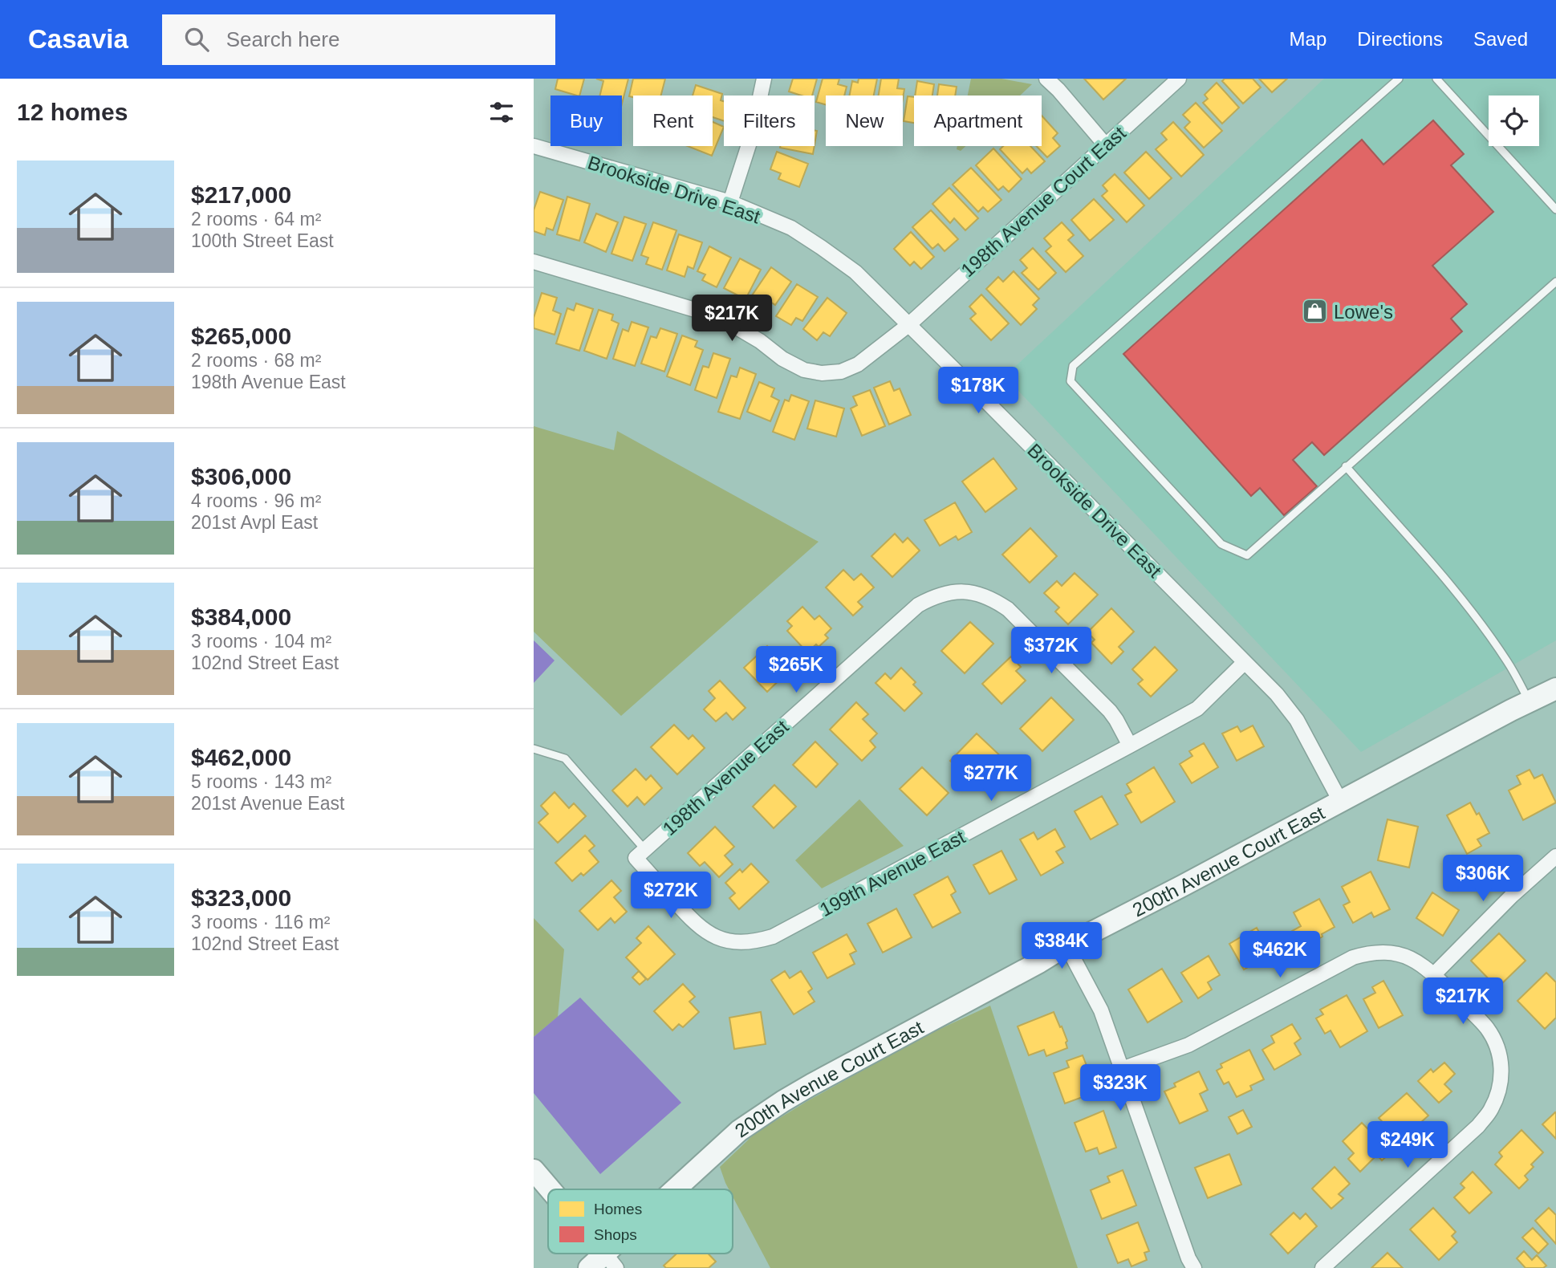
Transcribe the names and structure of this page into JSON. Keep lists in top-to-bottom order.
{
  "streets": {
    "main road": ["200th Avenue Court East"],
    "street": [
      "Brookside Drive East",
      "198th Avenue Court East",
      "198th Avenue East",
      "199th Avenue East"
    ]
  },
  "crossings": [
    ["Brookside Drive East", "198th Avenue Court East"],
    ["Brookside Drive East", "200th Avenue Court East"],
    ["Brookside Drive East", "199th Avenue East"],
    ["198th Avenue East", "199th Avenue East"]
  ],
  "places": {
    "shop": ["Lowe's"]
  },
  "legend": ["Homes", "Shops"],
  "page": {
    "header": "Casavia",
    "search": "Search here",
    "nav": ["Map", "Directions", "Saved"],
    "heading": "12 homes",
    "chip": [
      "Buy",
      "Rent",
      "Filters",
      "New",
      "Apartment"
    ],
    "list": [
      {
        "name": "$217,000",
        "note": "2 rooms · 64 m² · 100th Street East"
      },
      {
        "name": "$265,000",
        "note": "2 rooms · 68 m² · 198th Avenue East"
      },
      {
        "name": "$306,000",
        "note": "4 rooms · 96 m² · 201st Avpl East"
      },
      {
        "name": "$384,000",
        "note": "3 rooms · 104 m² · 102nd Street East"
      },
      {
        "name": "$462,000",
        "note": "5 rooms · 143 m² · 201st Avenue East"
      },
      {
        "name": "$323,000",
        "note": "3 rooms · 116 m² · 102nd Street East"
      }
    ],
    "price": [
      "$217K",
      "$178K",
      "$372K",
      "$265K",
      "$277K",
      "$306K",
      "$272K",
      "$384K",
      "$462K",
      "$217K",
      "$323K",
      "$249K"
    ]
  }
}
